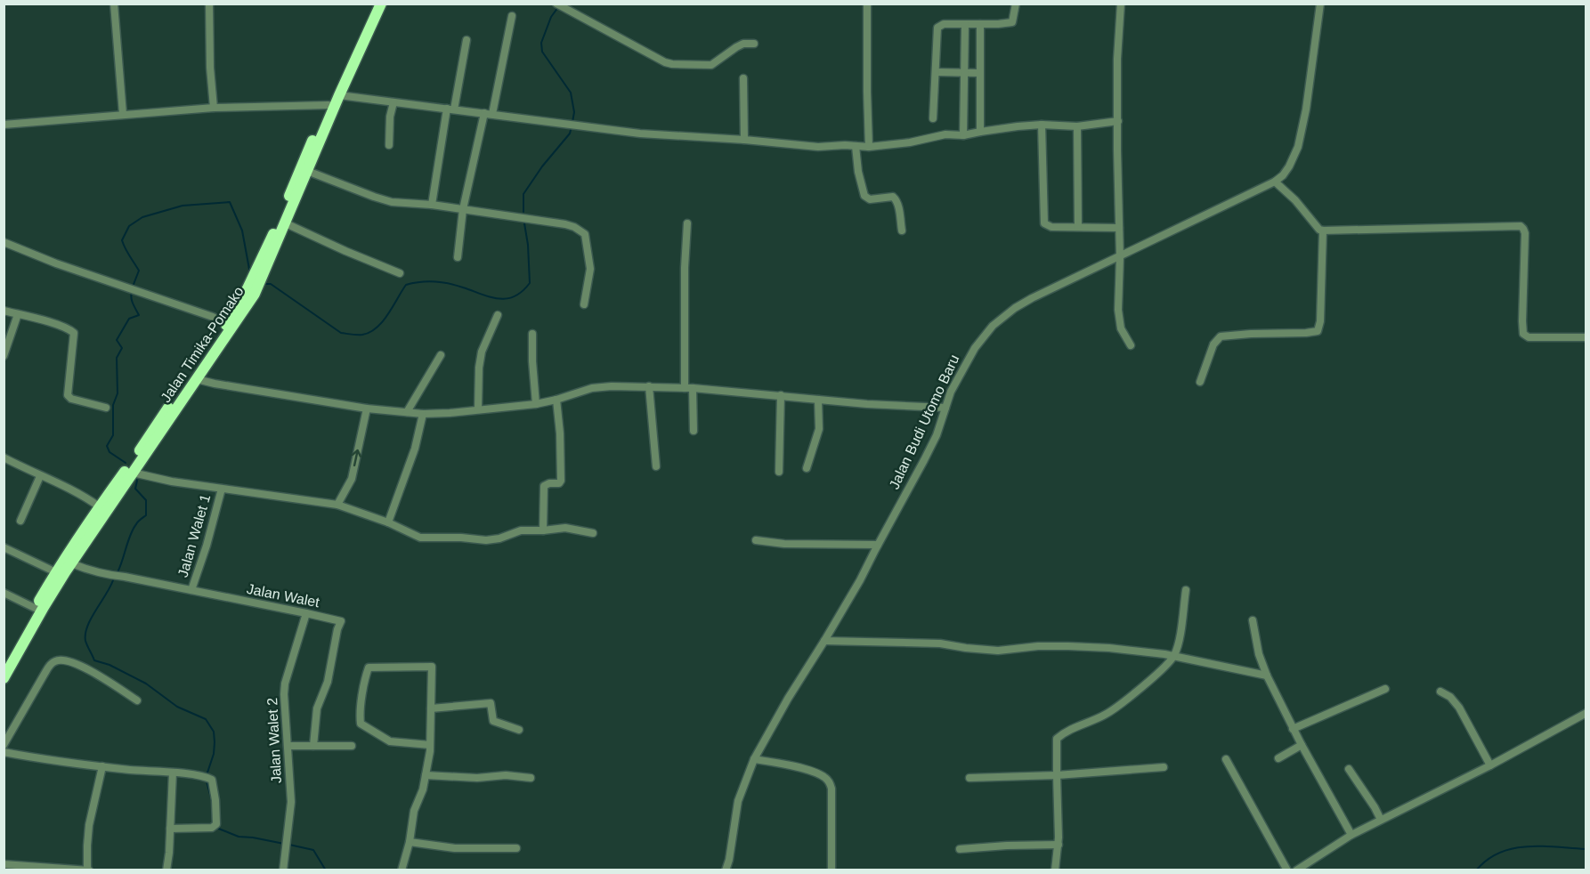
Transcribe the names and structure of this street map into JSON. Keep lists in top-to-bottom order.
{
  "streets": {
    "highway": ["Jalan Timika-Pomako"],
    "street": [
      "Jalan Budi Utomo Baru",
      "Jalan Walet 1",
      "Jalan Walet",
      "Jalan Walet 2"
    ]
  },
  "crossings": [
    ["Jalan Timika-Pomako", "Jalan Walet"],
    ["Jalan Walet 1", "Jalan Walet"],
    ["Jalan Walet", "Jalan Walet 2"]
  ]
}
